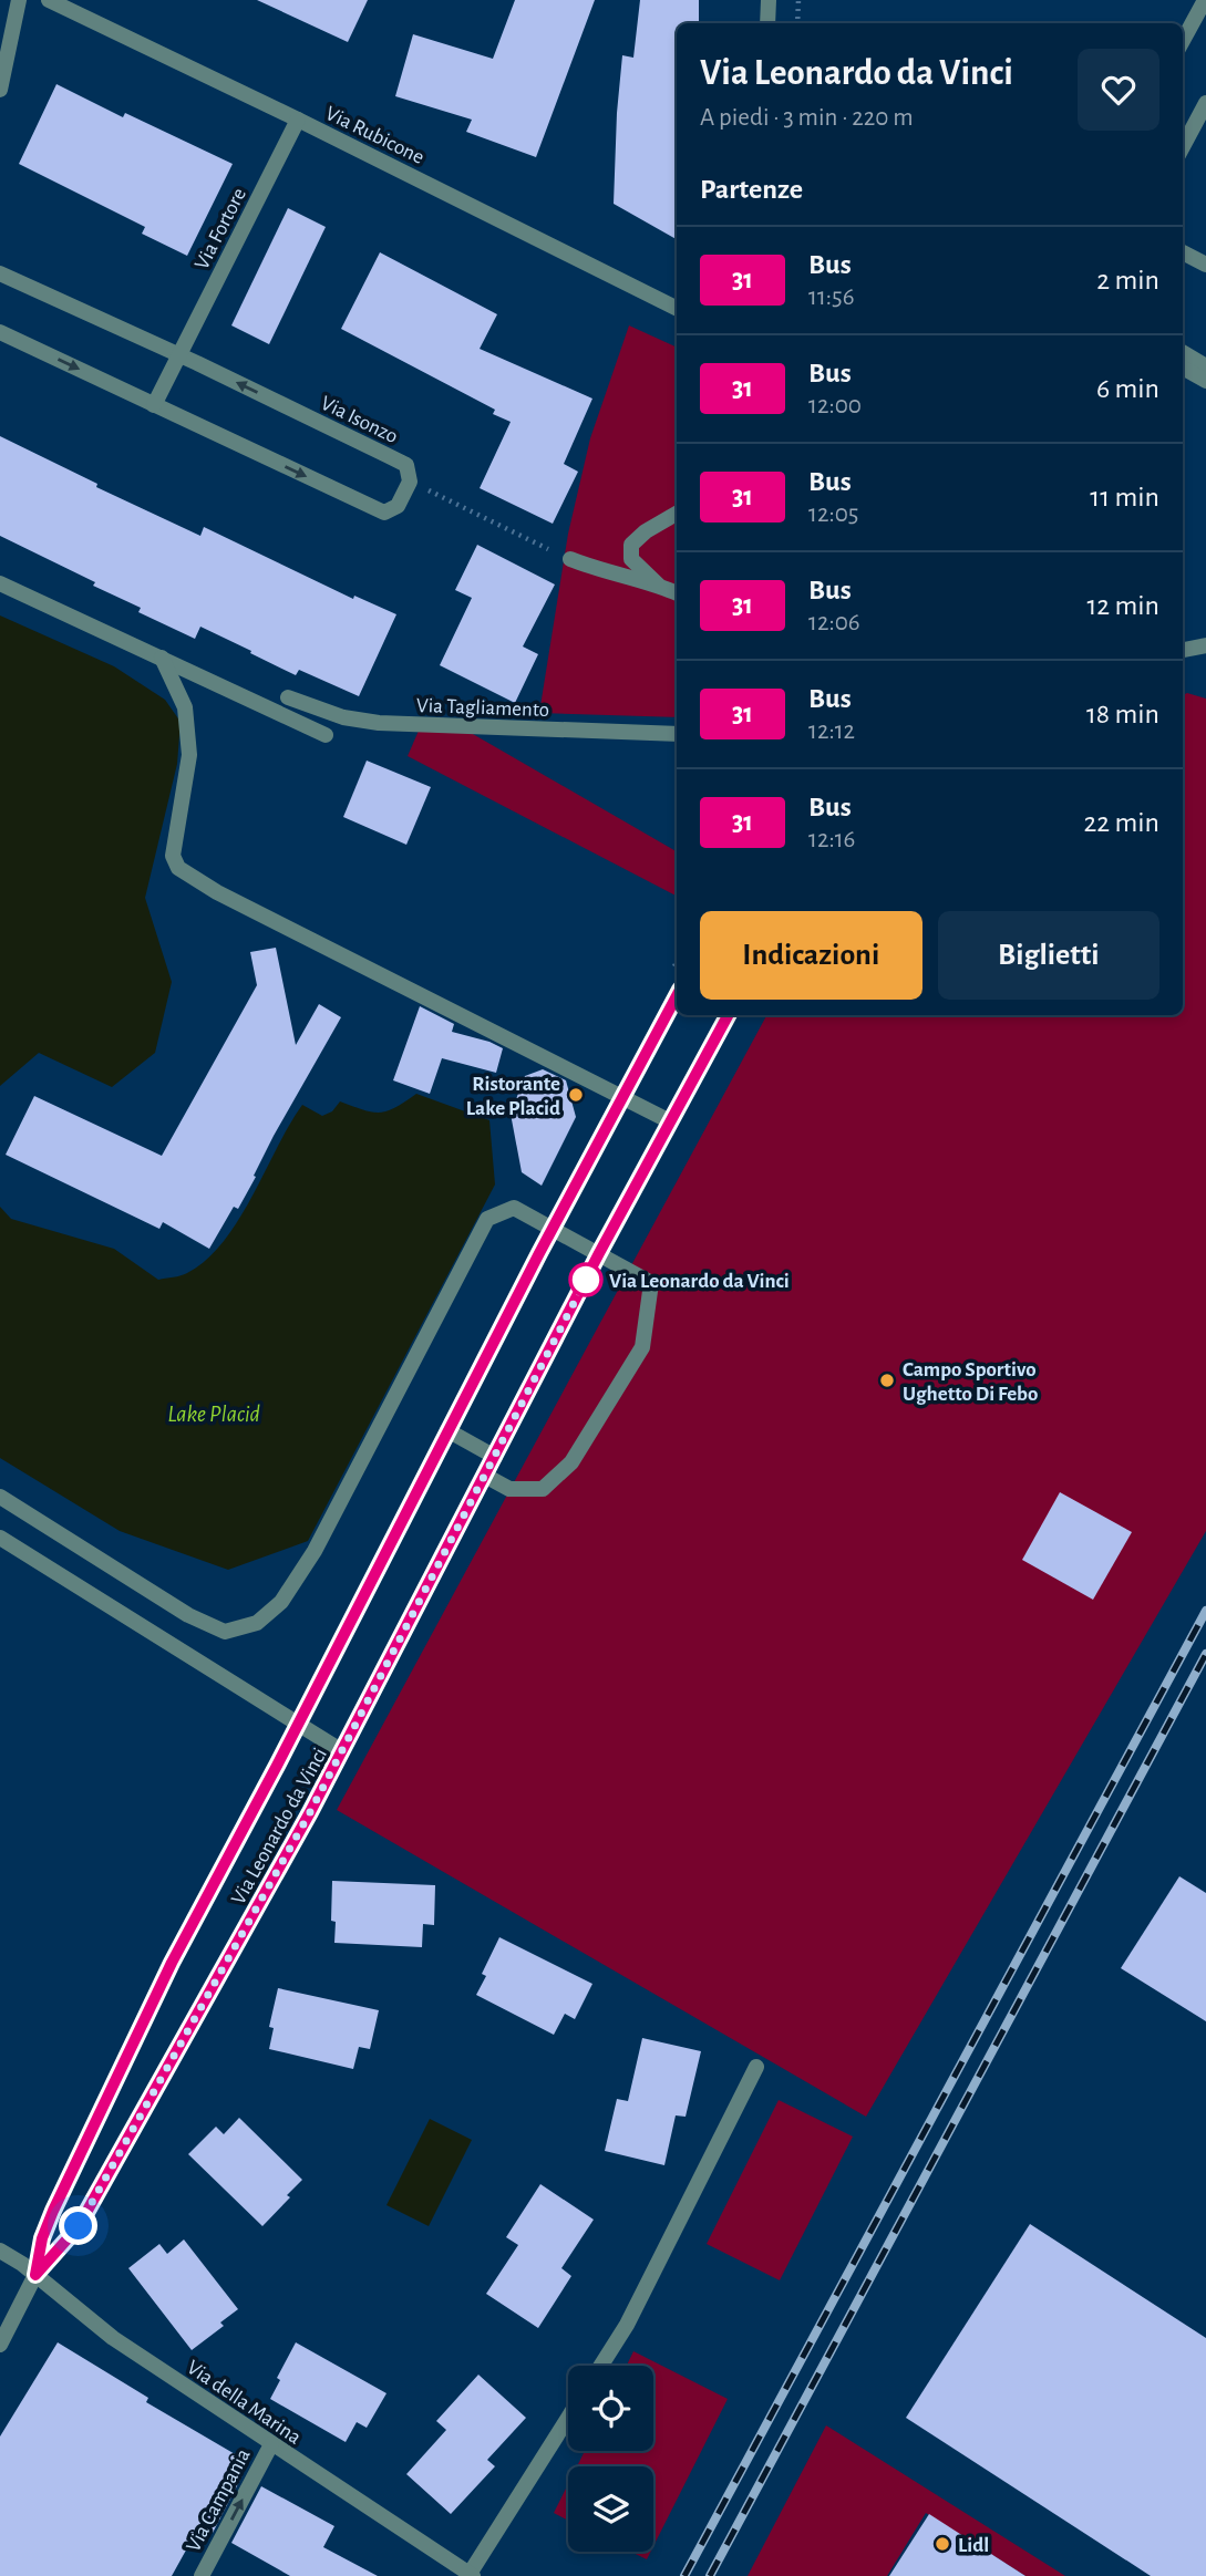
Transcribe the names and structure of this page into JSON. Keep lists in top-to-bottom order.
{
  "streets": {
    "street": [
      "Via Rubicone",
      "Via Fortore",
      "Via Isonzo",
      "Via Tagliamento",
      "Via Leonardo da Vinci",
      "Via della Marina",
      "Via Campania"
    ]
  },
  "crossings": [
    ["Via Rubicone", "Via Fortore"],
    ["Via Fortore", "Via Isonzo"],
    ["Via Leonardo da Vinci", "Via della Marina"],
    ["Via della Marina", "Via Campania"]
  ],
  "one_way": ["Via Isonzo", "Via Campania"],
  "water": ["Lake Placid"],
  "places": [
    "Ristorante Lake Placid",
    "Via Leonardo da Vinci",
    "Campo Sportivo Ughetto Di Febo",
    "Lidl"
  ],
  "lines": ["bus line 31"],
  "page": {
    "heading": [
      ["Via Leonardo da Vinci", "A piedi · 3 min · 220 m"],
      "Partenze"
    ],
    "list": [
      {
        "mark": "31",
        "name": "Bus",
        "note": "11:56",
        "value": "2 min"
      },
      {
        "mark": "31",
        "name": "Bus",
        "note": "12:00",
        "value": "6 min"
      },
      {
        "mark": "31",
        "name": "Bus",
        "note": "12:05",
        "value": "11 min"
      },
      {
        "mark": "31",
        "name": "Bus",
        "note": "12:06",
        "value": "12 min"
      },
      {
        "mark": "31",
        "name": "Bus",
        "note": "12:12",
        "value": "18 min"
      },
      {
        "mark": "31",
        "name": "Bus",
        "note": "12:16",
        "value": "22 min"
      }
    ],
    "buttons": ["Indicazioni", "Biglietti"]
  }
}
